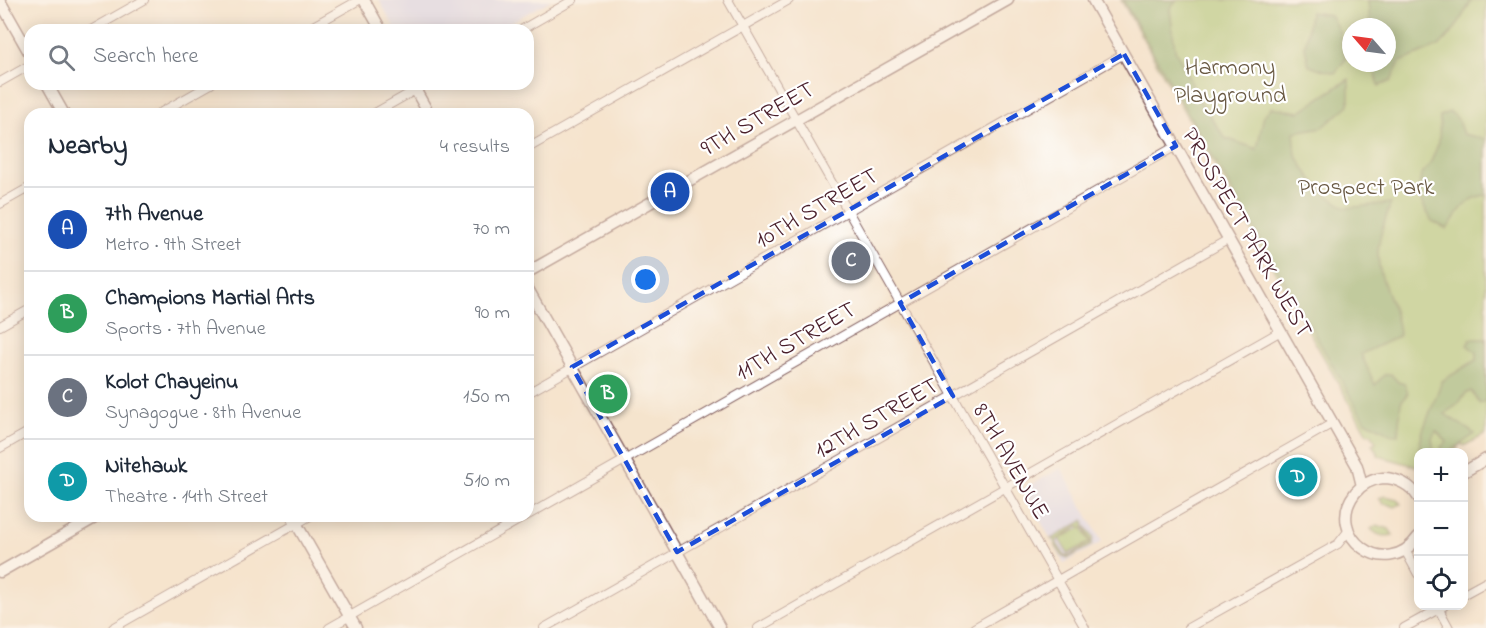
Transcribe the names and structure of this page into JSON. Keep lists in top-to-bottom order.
{
  "streets": {
    "street": [
      "9TH STREET",
      "10TH STREET",
      "PROSPECT PARK WEST",
      "11TH STREET",
      "12TH STREET",
      "8TH AVENUE"
    ]
  },
  "crossings": [
    ["9TH STREET", "8TH AVENUE"],
    ["10TH STREET", "PROSPECT PARK WEST"],
    ["10TH STREET", "8TH AVENUE"],
    ["PROSPECT PARK WEST", "11TH STREET"],
    ["PROSPECT PARK WEST", "12TH STREET"],
    ["11TH STREET", "8TH AVENUE"],
    ["12TH STREET", "8TH AVENUE"]
  ],
  "parks": ["Harmony Playground", "Prospect Park"],
  "north": "top left",
  "page": {
    "search": "Search here",
    "heading": ["Nearby", "4 results"],
    "pins": [
      "A",
      "C",
      "B",
      "D"
    ],
    "list": [
      {
        "mark": "A",
        "name": "7th Avenue",
        "note": "Metro · 9th Street",
        "value": "70 m"
      },
      {
        "mark": "B",
        "name": "Champions Martial Arts",
        "note": "Sports · 7th Avenue",
        "value": "90 m"
      },
      {
        "mark": "C",
        "name": "Kolot Chayeinu",
        "note": "Synagogue · 8th Avenue",
        "value": "150 m"
      },
      {
        "mark": "D",
        "name": "Nitehawk",
        "note": "Theatre · 14th Street",
        "value": "510 m"
      }
    ],
    "map_buttons": ["+", "−"]
  }
}
